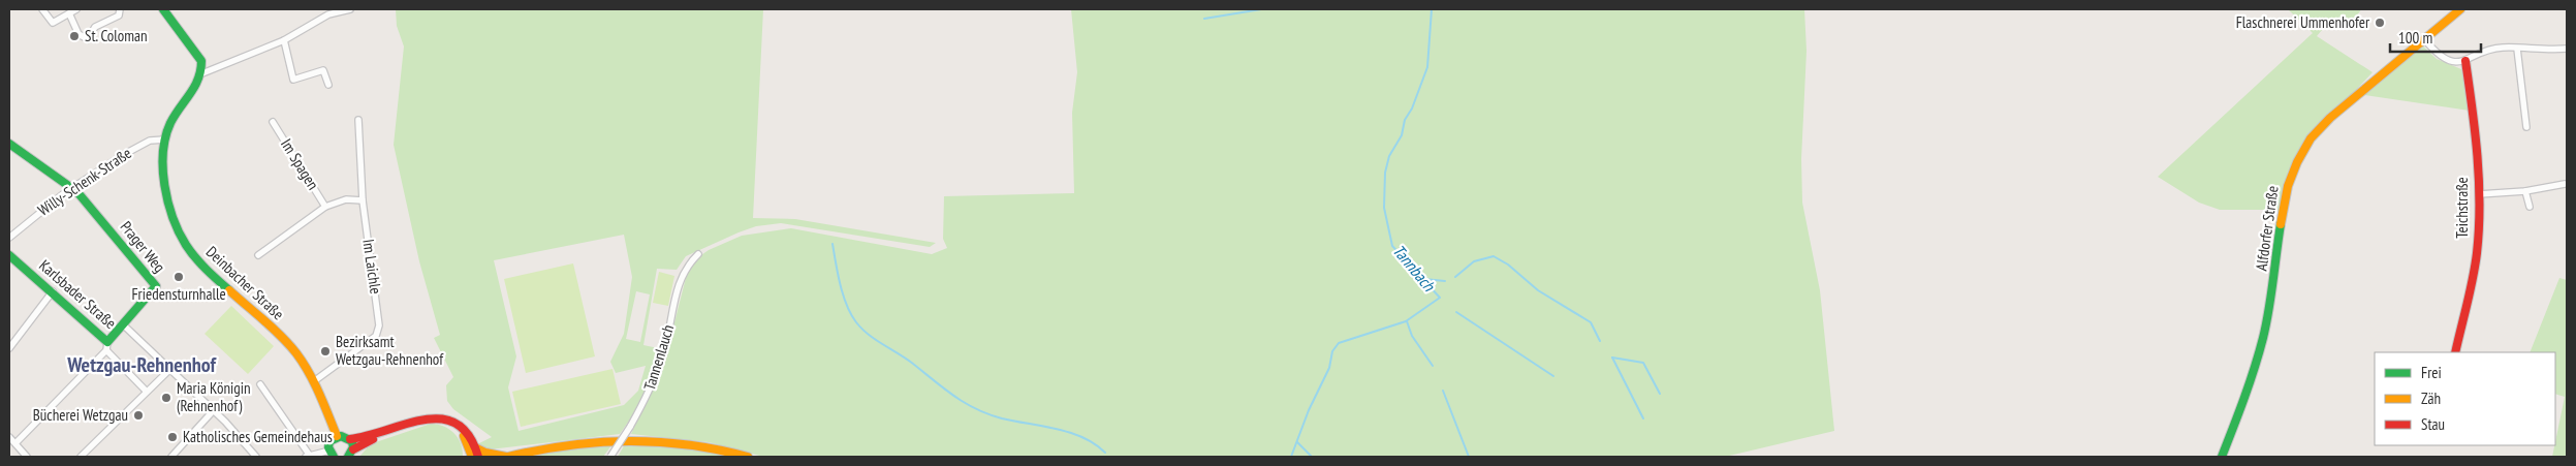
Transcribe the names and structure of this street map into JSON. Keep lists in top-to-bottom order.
{
  "streets": {
    "street": [
      "Im Spagen",
      "Willy-Schenk-Straße",
      "Teichstraße",
      "Alfdorfer Straße",
      "Prager Weg",
      "Im Laichle",
      "Deinbacher Straße",
      "Karlsbader Straße",
      "Tannenlauch"
    ]
  },
  "crossings": [
    ["Im Spagen", "Im Laichle"],
    ["Willy-Schenk-Straße", "Prager Weg"],
    ["Willy-Schenk-Straße", "Deinbacher Straße"],
    ["Prager Weg", "Karlsbader Straße"],
    ["Im Laichle", "Deinbacher Straße"]
  ],
  "districts": ["Wetzgau-Rehnenhof"],
  "water": ["Tannbach"],
  "places": [
    "Flaschnerei Ummenhofer",
    "St. Coloman",
    "Friedensturnhalle",
    "Bezirksamt Wetzgau-Rehnenhof",
    "Maria Königin (Rehnenhof)",
    "Bücherei Wetzgau",
    "Katholisches Gemeindehaus"
  ],
  "legend": ["Frei", "Zäh", "Stau"],
  "scale_bar": "100 m"
}
